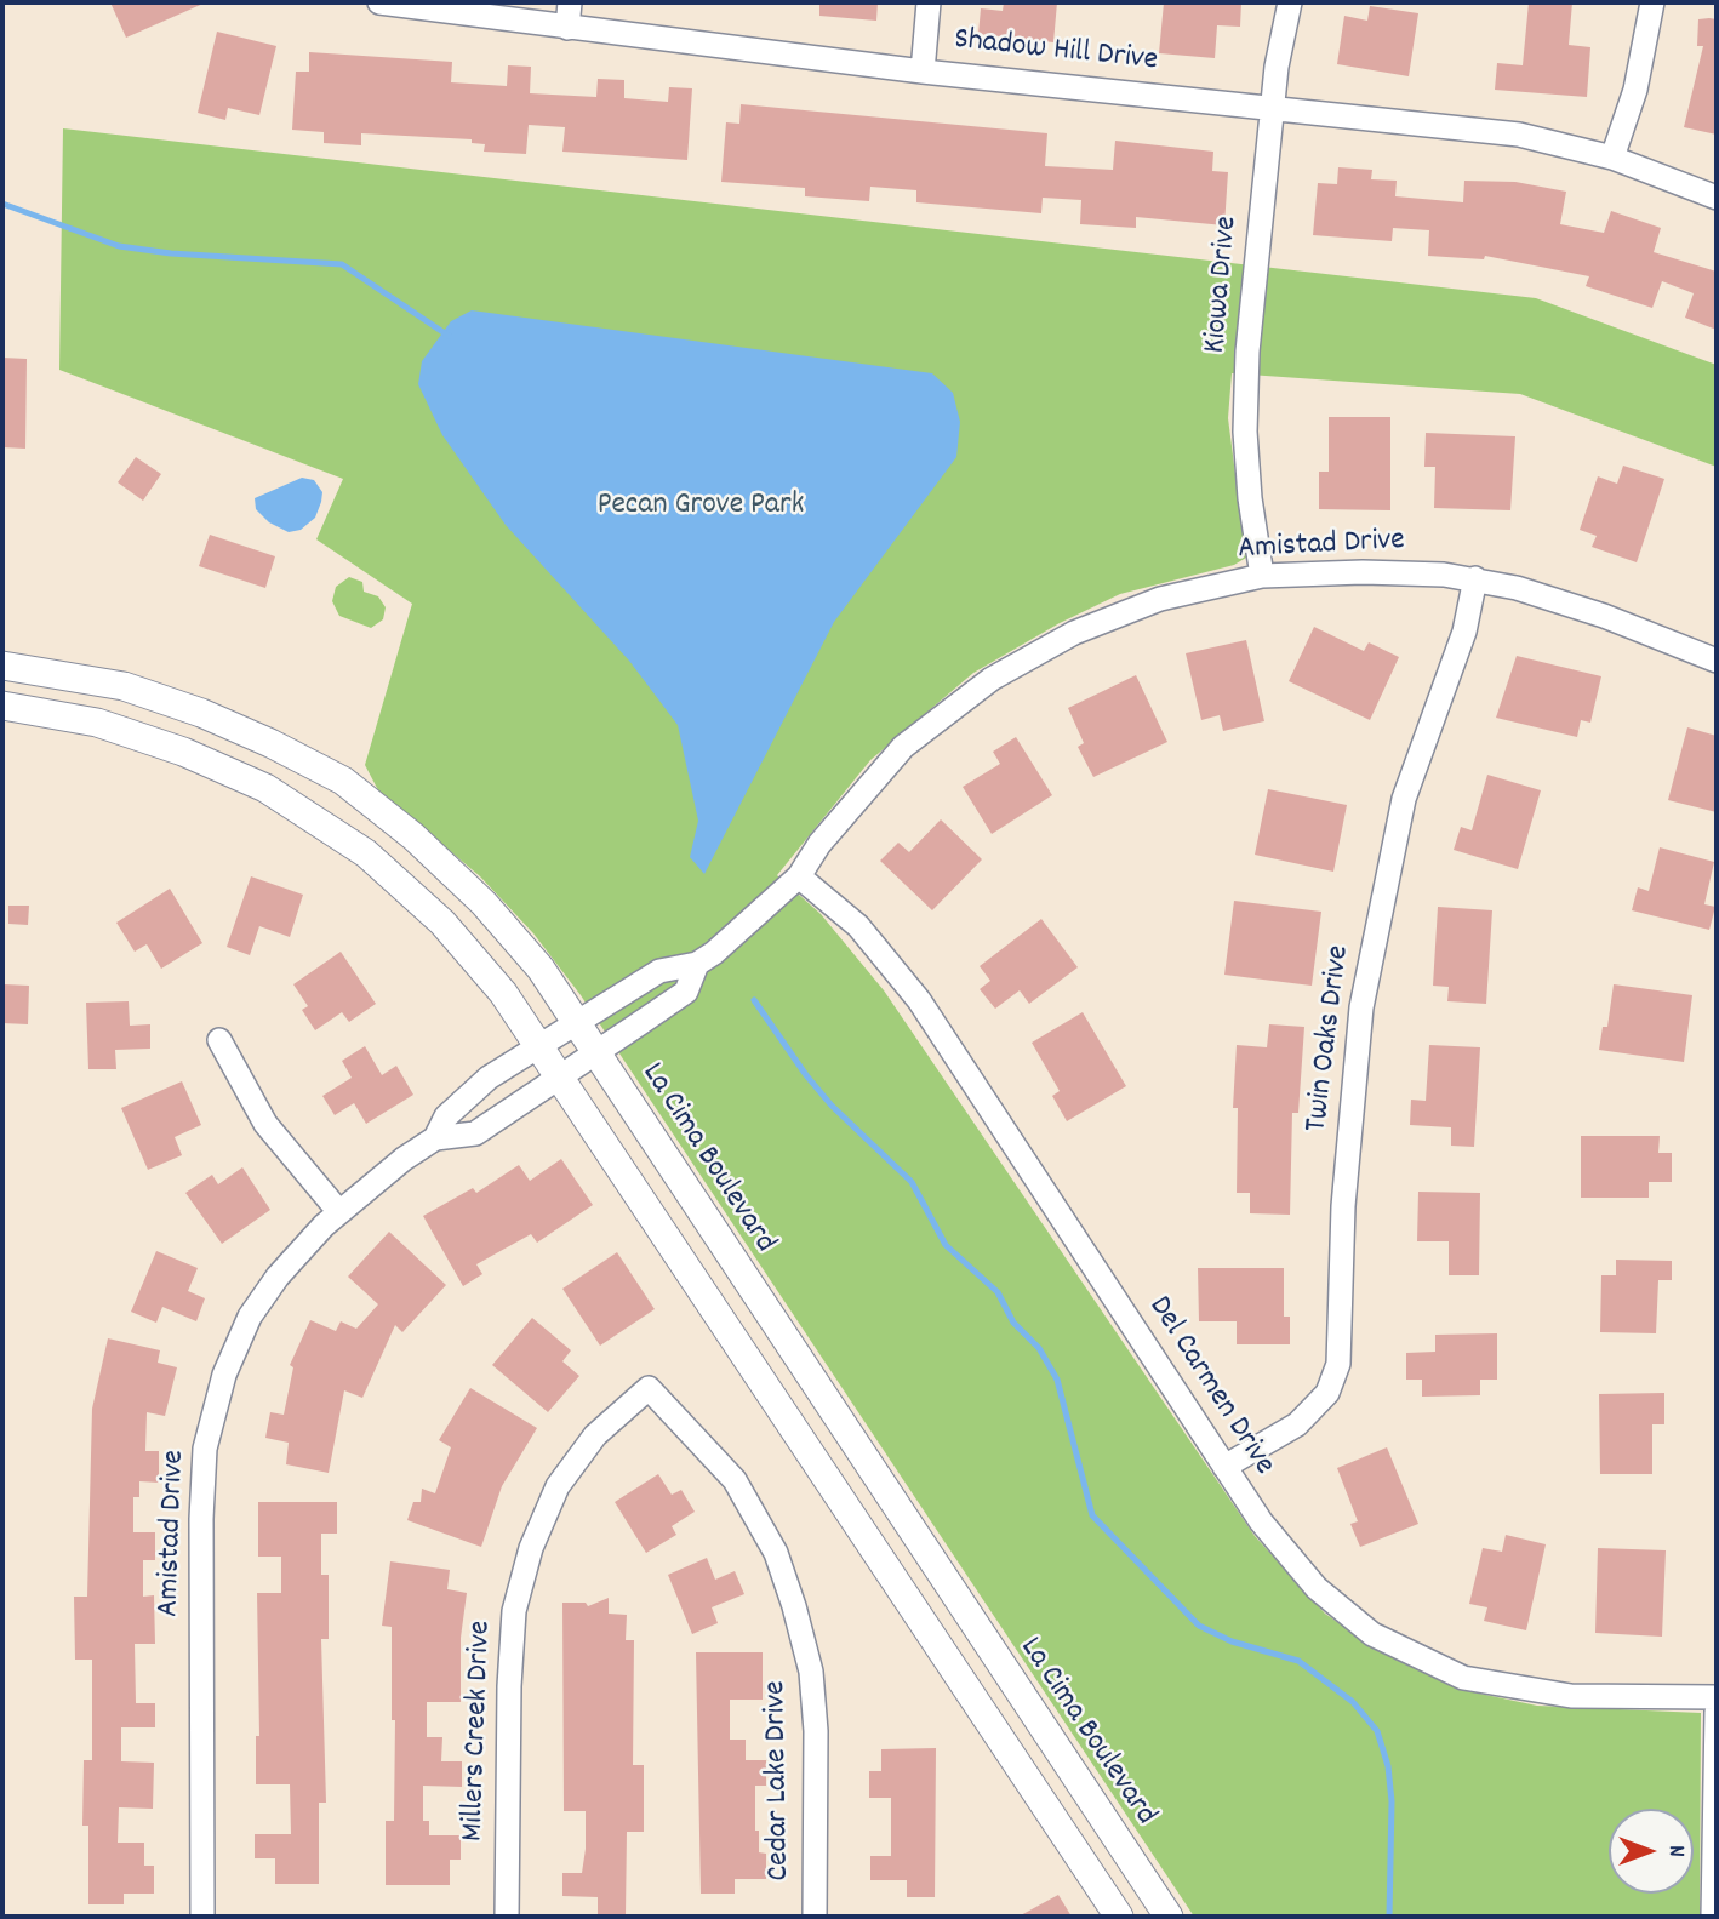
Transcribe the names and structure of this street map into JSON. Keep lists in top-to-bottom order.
{
  "streets": {
    "street": [
      "Shadow Hill Drive",
      "Kiowa Drive",
      "Amistad Drive",
      "Twin Oaks Drive",
      "La Cima Boulevard",
      "Del Carmen Drive",
      "Millers Creek Drive",
      "Cedar Lake Drive"
    ]
  },
  "crossings": [
    ["Shadow Hill Drive", "Kiowa Drive"],
    ["Kiowa Drive", "Amistad Drive"],
    ["Amistad Drive", "Twin Oaks Drive"],
    ["Amistad Drive", "La Cima Boulevard"],
    ["Amistad Drive", "Del Carmen Drive"],
    ["Twin Oaks Drive", "Del Carmen Drive"],
    ["Millers Creek Drive", "Cedar Lake Drive"]
  ],
  "parks": ["Pecan Grove Park"],
  "north": "right"
}
